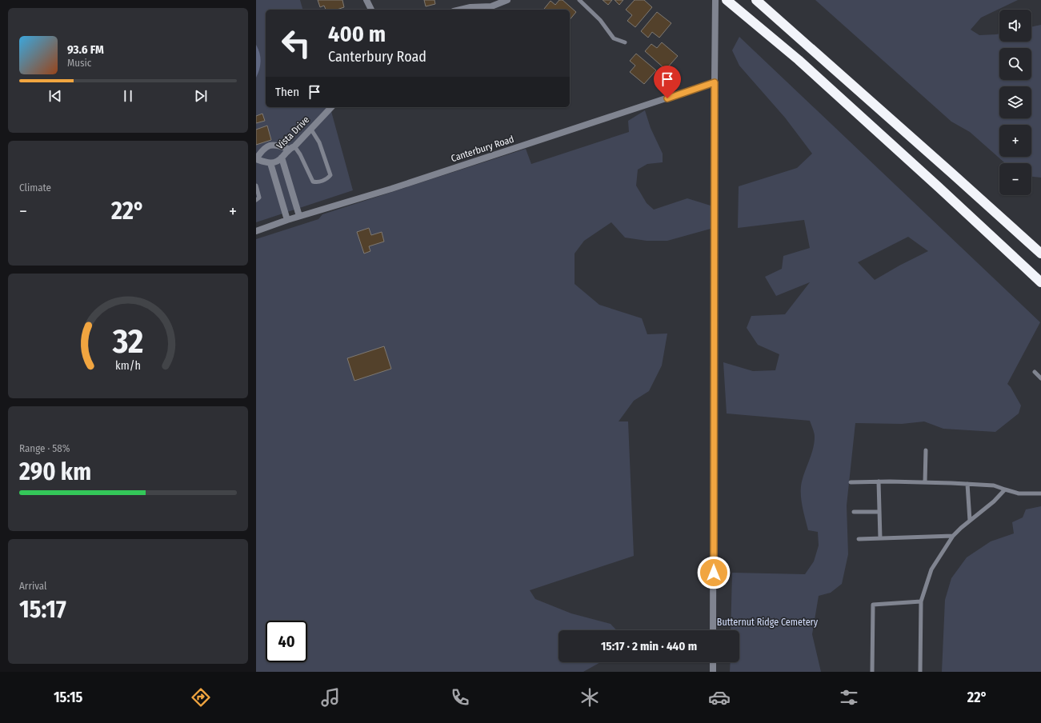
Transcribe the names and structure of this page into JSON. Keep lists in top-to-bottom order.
{
  "streets": {
    "street": ["Vista Drive", "Canterbury Road"]
  },
  "crossings": [
    ["Vista Drive", "Canterbury Road"]
  ],
  "parks": ["Butternut Ridge Cemetery"],
  "page": {
    "map_buttons": ["+", "−"],
    "turn": ["400 m", "Canterbury Road"],
    "song": ["93.6 FM", "Music"],
    "then": "Then",
    "tile": [
      "Climate",
      ["Range · 58%", "290 km"],
      ["Arrival", "15:17"]
    ],
    "heat": ["−", "22°", "+"],
    "limit": "40",
    "trip": "15:17 · 2 min · 440 m",
    "tabs": ["15:15", "22°"],
    "gauge": ["32", "km/h"]
  }
}
